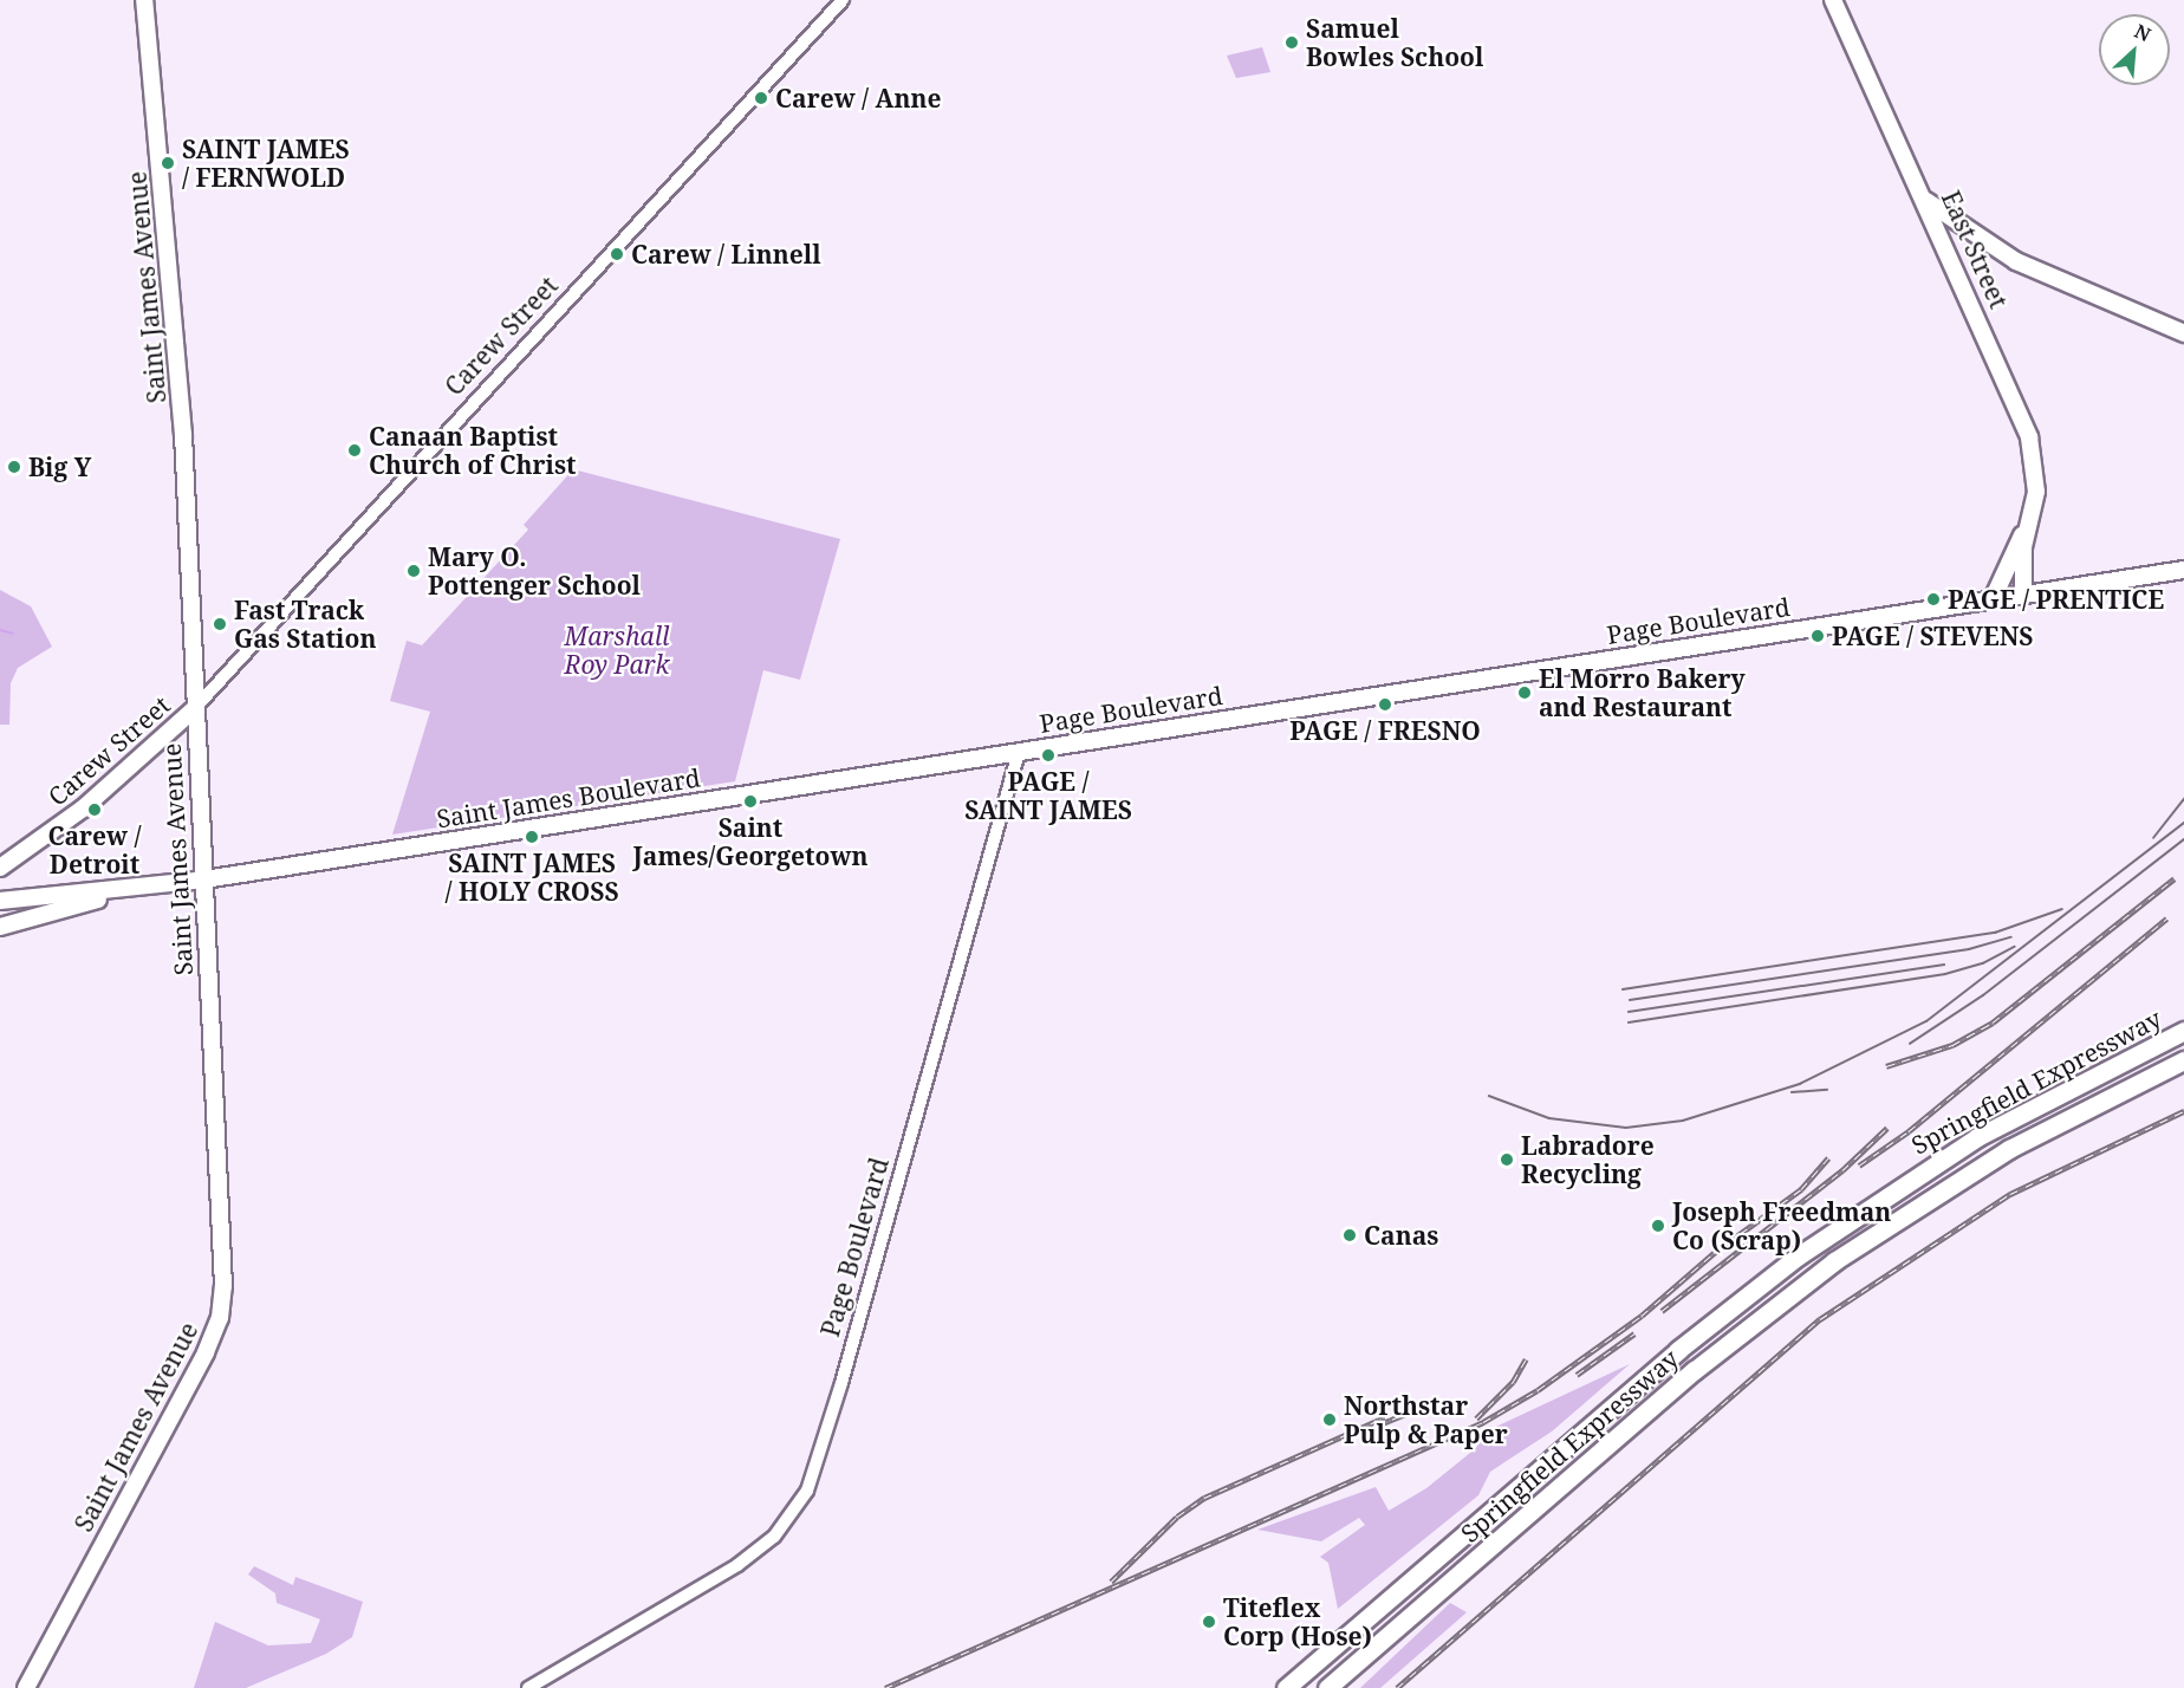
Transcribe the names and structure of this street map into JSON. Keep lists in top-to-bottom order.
{
  "streets": {
    "highway": ["Springfield Expressway"],
    "main road": [
      "East Street",
      "Saint James Avenue",
      "Carew Street",
      "Page Boulevard",
      "Saint James Boulevard"
    ]
  },
  "crossings": [
    ["East Street", "Page Boulevard"],
    ["Saint James Avenue", "Carew Street"],
    ["Saint James Avenue", "Saint James Boulevard"],
    ["Page Boulevard", "Saint James Boulevard"]
  ],
  "parks": ["Marshall Roy Park"],
  "places": [
    "Samuel Bowles School",
    "Carew / Anne",
    "SAINT JAMES / FERNWOLD",
    "Carew / Linnell",
    "Canaan Baptist Church of Christ",
    "Big Y",
    "Mary O. Pottenger School",
    "PAGE / PRENTICE",
    "Fast Track Gas Station",
    "PAGE / STEVENS",
    "El Morro Bakery and Restaurant",
    "PAGE / FRESNO",
    "PAGE / SAINT JAMES",
    "Saint James/Georgetown",
    "Carew / Detroit",
    "SAINT JAMES / HOLY CROSS",
    "Labradore Recycling",
    "Joseph Freedman Co (Scrap)",
    "Canas",
    "Northstar Pulp & Paper",
    "Titeflex Corp (Hose)"
  ],
  "north": "top right"
}
